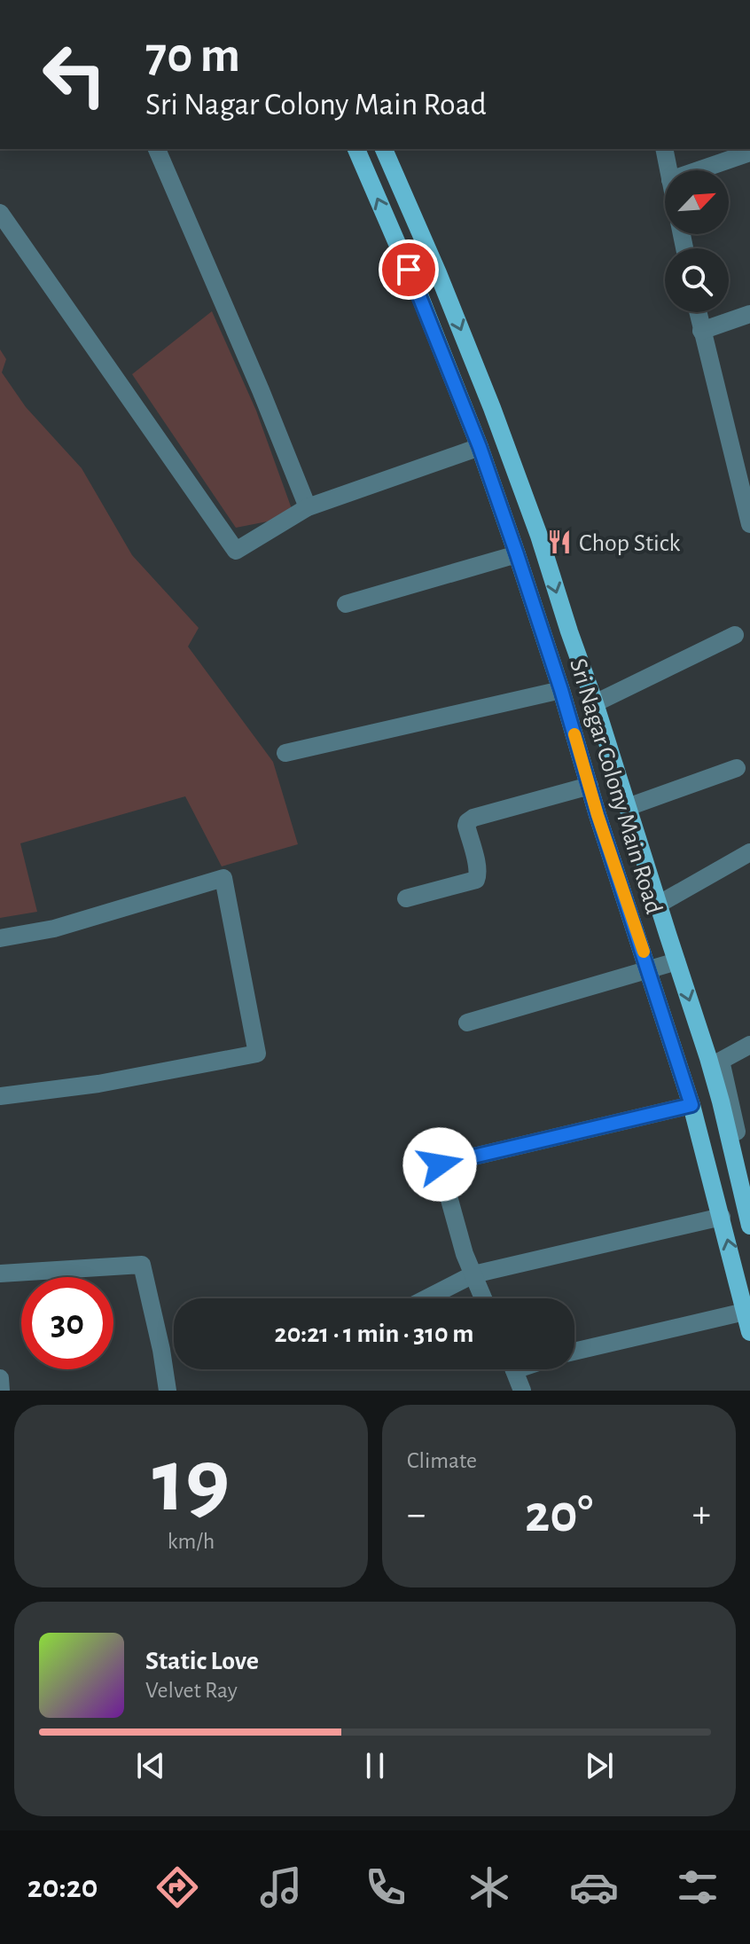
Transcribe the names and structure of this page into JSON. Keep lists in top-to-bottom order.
{
  "streets": {
    "main road": ["Sri Nagar Colony Main Road"]
  },
  "places": {
    "restaurant": ["Chop Stick"]
  },
  "north": "top right",
  "page": {
    "turn": ["70 m", "Sri Nagar Colony Main Road"],
    "limit": "30",
    "trip": "20:21 · 1 min · 310 m",
    "tile": [
      ["19", "km/h"],
      "Climate"
    ],
    "heat": ["−", "20°", "+"],
    "song": ["Static Love", "Velvet Ray"],
    "tabs": "20:20"
  }
}
